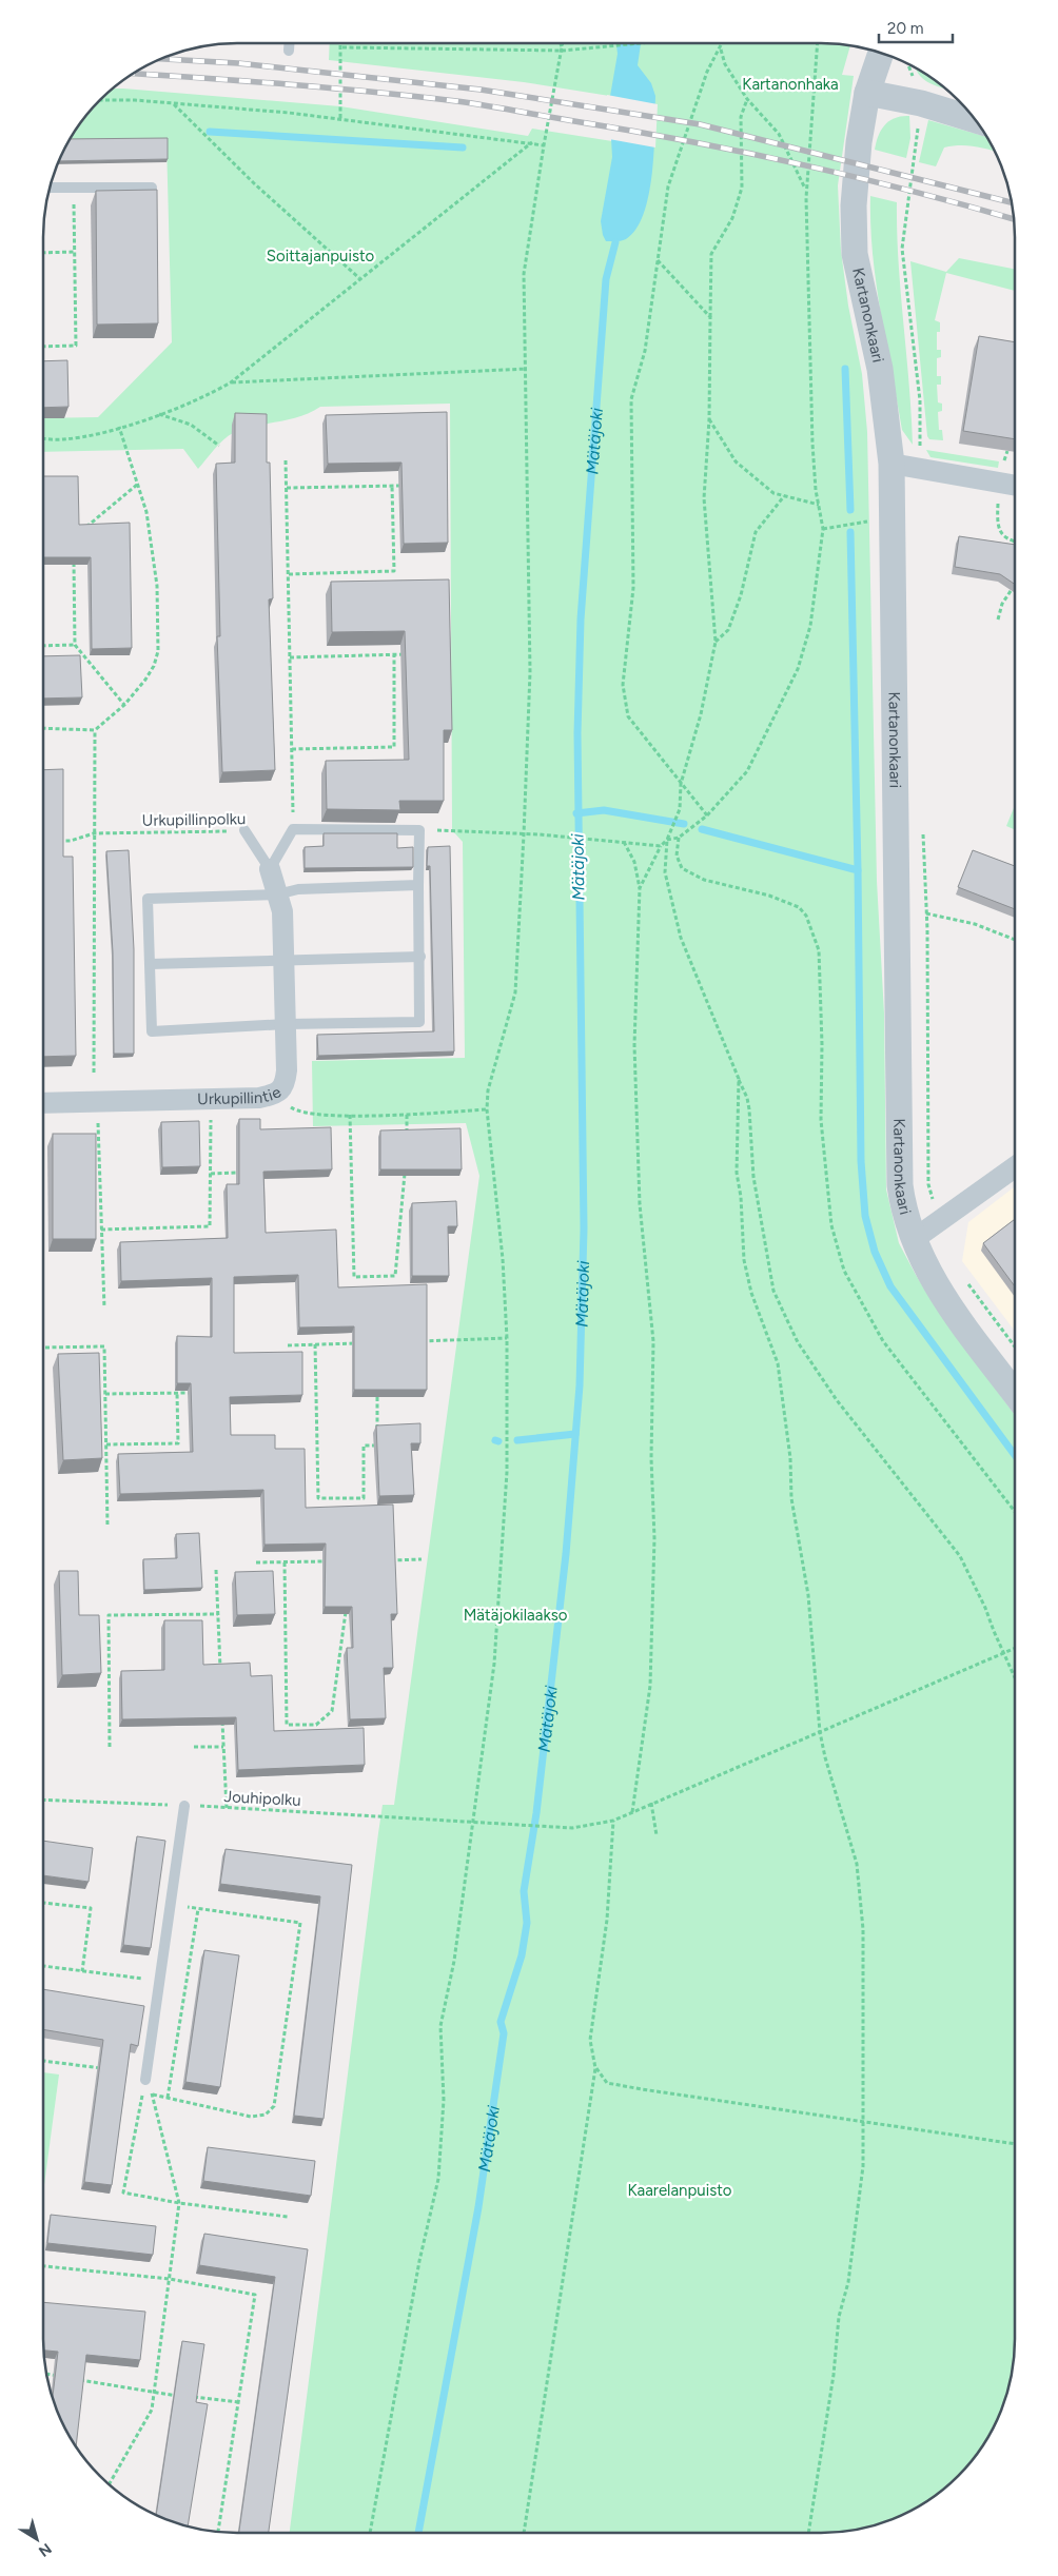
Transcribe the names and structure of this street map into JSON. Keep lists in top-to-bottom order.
{
  "streets": {
    "street": ["Kartanonkaari", "Urkupillintie"],
    "path": ["Urkupillinpolku", "Jouhipolku"]
  },
  "water": ["Mätäjoki"],
  "parks": [
    "Kartanonhaka",
    "Soittajanpuisto",
    "Mätäjokilaakso",
    "Kaarelanpuisto"
  ],
  "scale_bar": "20 m",
  "north": "bottom right"
}
